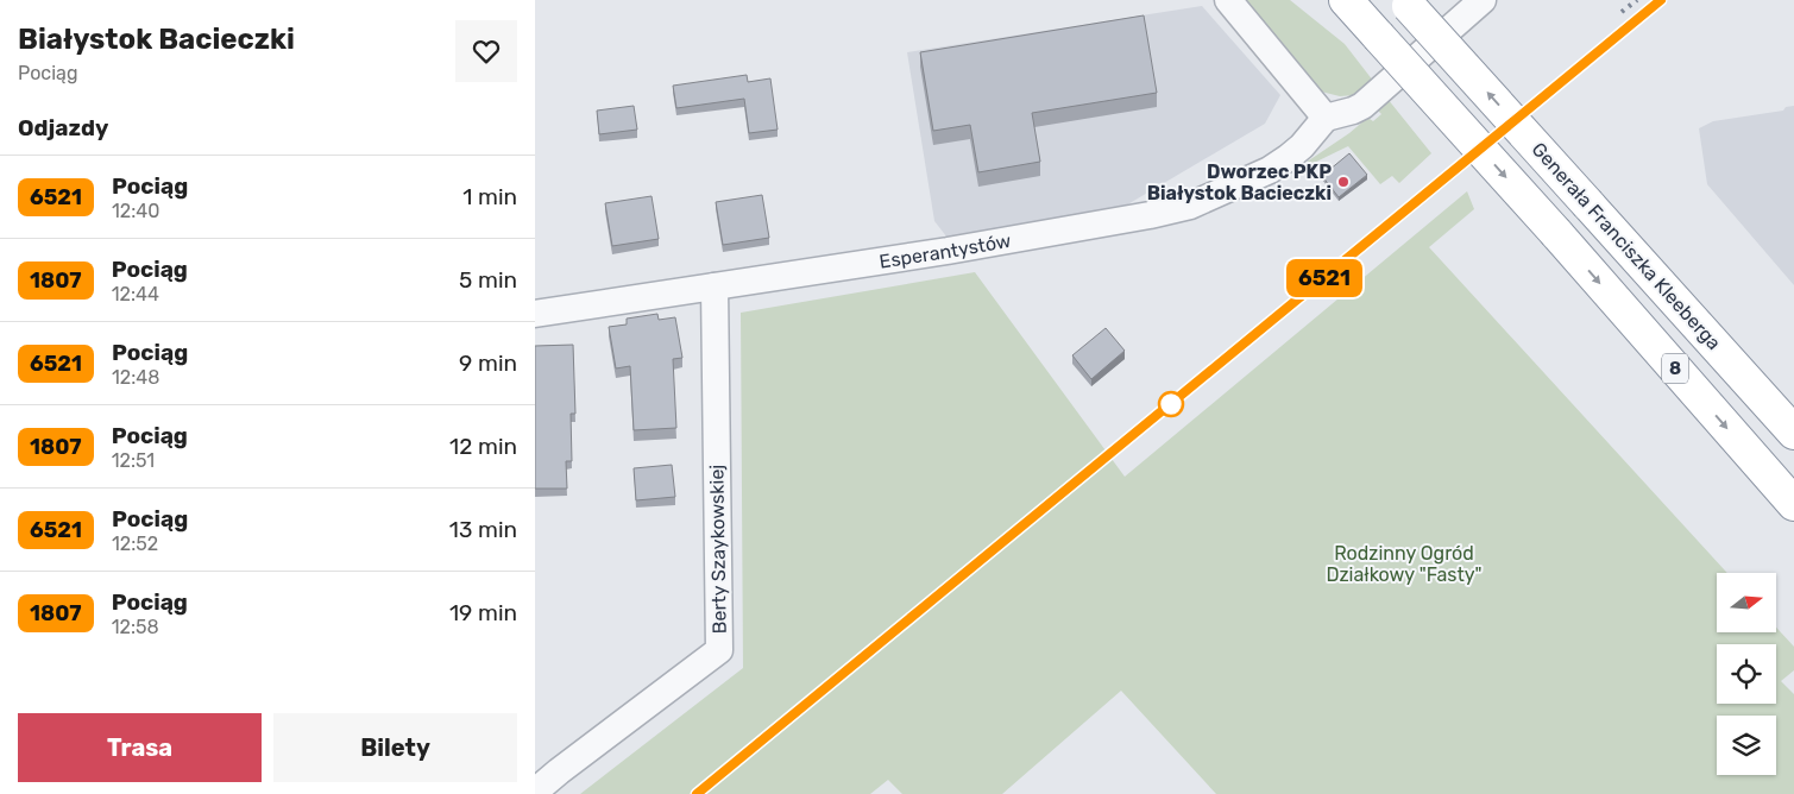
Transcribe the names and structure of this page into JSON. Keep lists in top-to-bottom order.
{
  "streets": {
    "highway": ["Generała Franciszka Kleeberga", "8"],
    "street": ["Esperantystów", "Berty Szaykowskiej"]
  },
  "crossings": [
    ["Esperantystów", "Berty Szaykowskiej"]
  ],
  "parks": ["Rodzinny Ogród Działkowy \"Fasty\""],
  "places": ["Dworzec PKP Białystok Bacieczki"],
  "north": "right",
  "page": {
    "heading": [
      ["Białystok Bacieczki", "Pociąg"],
      "Odjazdy"
    ],
    "on_map": "6521",
    "list": [
      {
        "mark": "6521",
        "name": "Pociąg",
        "note": "12:40",
        "value": "1 min"
      },
      {
        "mark": "1807",
        "name": "Pociąg",
        "note": "12:44",
        "value": "5 min"
      },
      {
        "mark": "6521",
        "name": "Pociąg",
        "note": "12:48",
        "value": "9 min"
      },
      {
        "mark": "1807",
        "name": "Pociąg",
        "note": "12:51",
        "value": "12 min"
      },
      {
        "mark": "6521",
        "name": "Pociąg",
        "note": "12:52",
        "value": "13 min"
      },
      {
        "mark": "1807",
        "name": "Pociąg",
        "note": "12:58",
        "value": "19 min"
      }
    ],
    "buttons": ["Trasa", "Bilety"]
  }
}
